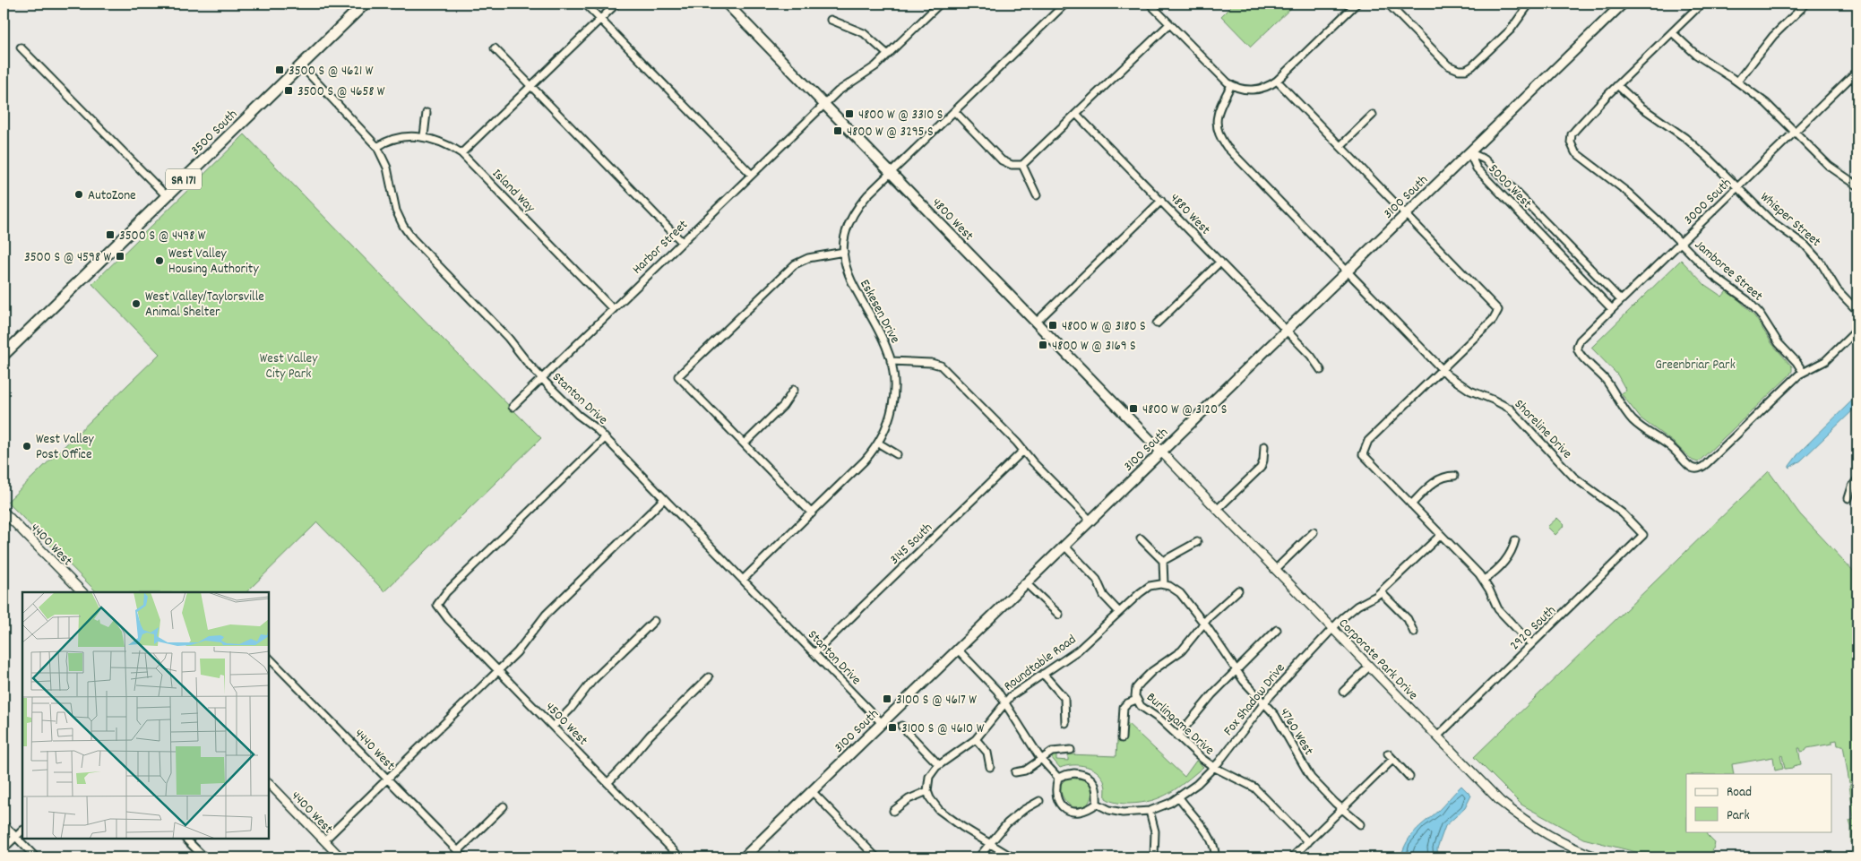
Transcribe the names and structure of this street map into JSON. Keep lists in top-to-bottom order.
{
  "streets": {
    "main road": [
      "3500 South",
      "SR 171",
      "3100 South",
      "4800 West"
    ],
    "street": [
      "5000 West",
      "Island Way",
      "3000 South",
      "4880 West",
      "Whisper Street",
      "Harbor Street",
      "Jamboree Street",
      "Eskesen Drive",
      "Stanton Drive",
      "Shoreline Drive",
      "3145 South",
      "4400 West",
      "2920 South",
      "Corporate Park Drive",
      "Roundtable Road",
      "Fox Shadow Drive",
      "4500 West",
      "Burlingame Drive",
      "4760 West",
      "4440 West"
    ]
  },
  "crossings": [
    ["3500 South", "Stanton Drive"],
    ["5000 West", "3100 South"],
    ["5000 West", "3000 South"],
    ["Island Way", "Harbor Street"],
    ["Island Way", "Stanton Drive"],
    ["3100 South", "4880 West"],
    ["3100 South", "4800 West"],
    ["3100 South", "Stanton Drive"],
    ["3100 South", "Shoreline Drive"],
    ["3100 South", "Corporate Park Drive"],
    ["3000 South", "Whisper Street"],
    ["3000 South", "Jamboree Street"],
    ["4800 West", "Harbor Street"],
    ["4800 West", "Eskesen Drive"],
    ["4800 West", "Corporate Park Drive"],
    ["Whisper Street", "Jamboree Street"],
    ["Harbor Street", "Stanton Drive"],
    ["Eskesen Drive", "Stanton Drive"],
    ["Stanton Drive", "3145 South"],
    ["Stanton Drive", "4500 West"],
    ["Shoreline Drive", "2920 South"],
    ["2920 South", "Corporate Park Drive"],
    ["Corporate Park Drive", "Fox Shadow Drive"],
    ["Roundtable Road", "4760 West"],
    ["Fox Shadow Drive", "Burlingame Drive"],
    ["Fox Shadow Drive", "4760 West"],
    ["Burlingame Drive", "4760 West"]
  ],
  "parks": ["West Valley City Park", "Greenbriar Park"],
  "places": {
    "transit": [
      "3500 S @ 4621 W",
      "3500 S @ 4658 W",
      "4800 W @ 3310 S",
      "4800 W @ 3295 S",
      "3500 S @ 4498 W",
      "3500 S @ 4598 W",
      "4800 W @ 3180 S",
      "4800 W @ 3169 S",
      "4800 W @ 3120 S",
      "3100 S @ 4617 W",
      "3100 S @ 4610 W"
    ],
    "other": [
      "AutoZone",
      "West Valley Housing Authority",
      "West Valley/Taylorsville Animal Shelter",
      "West Valley Post Office"
    ]
  },
  "legend": ["Road", "Park"]
}
